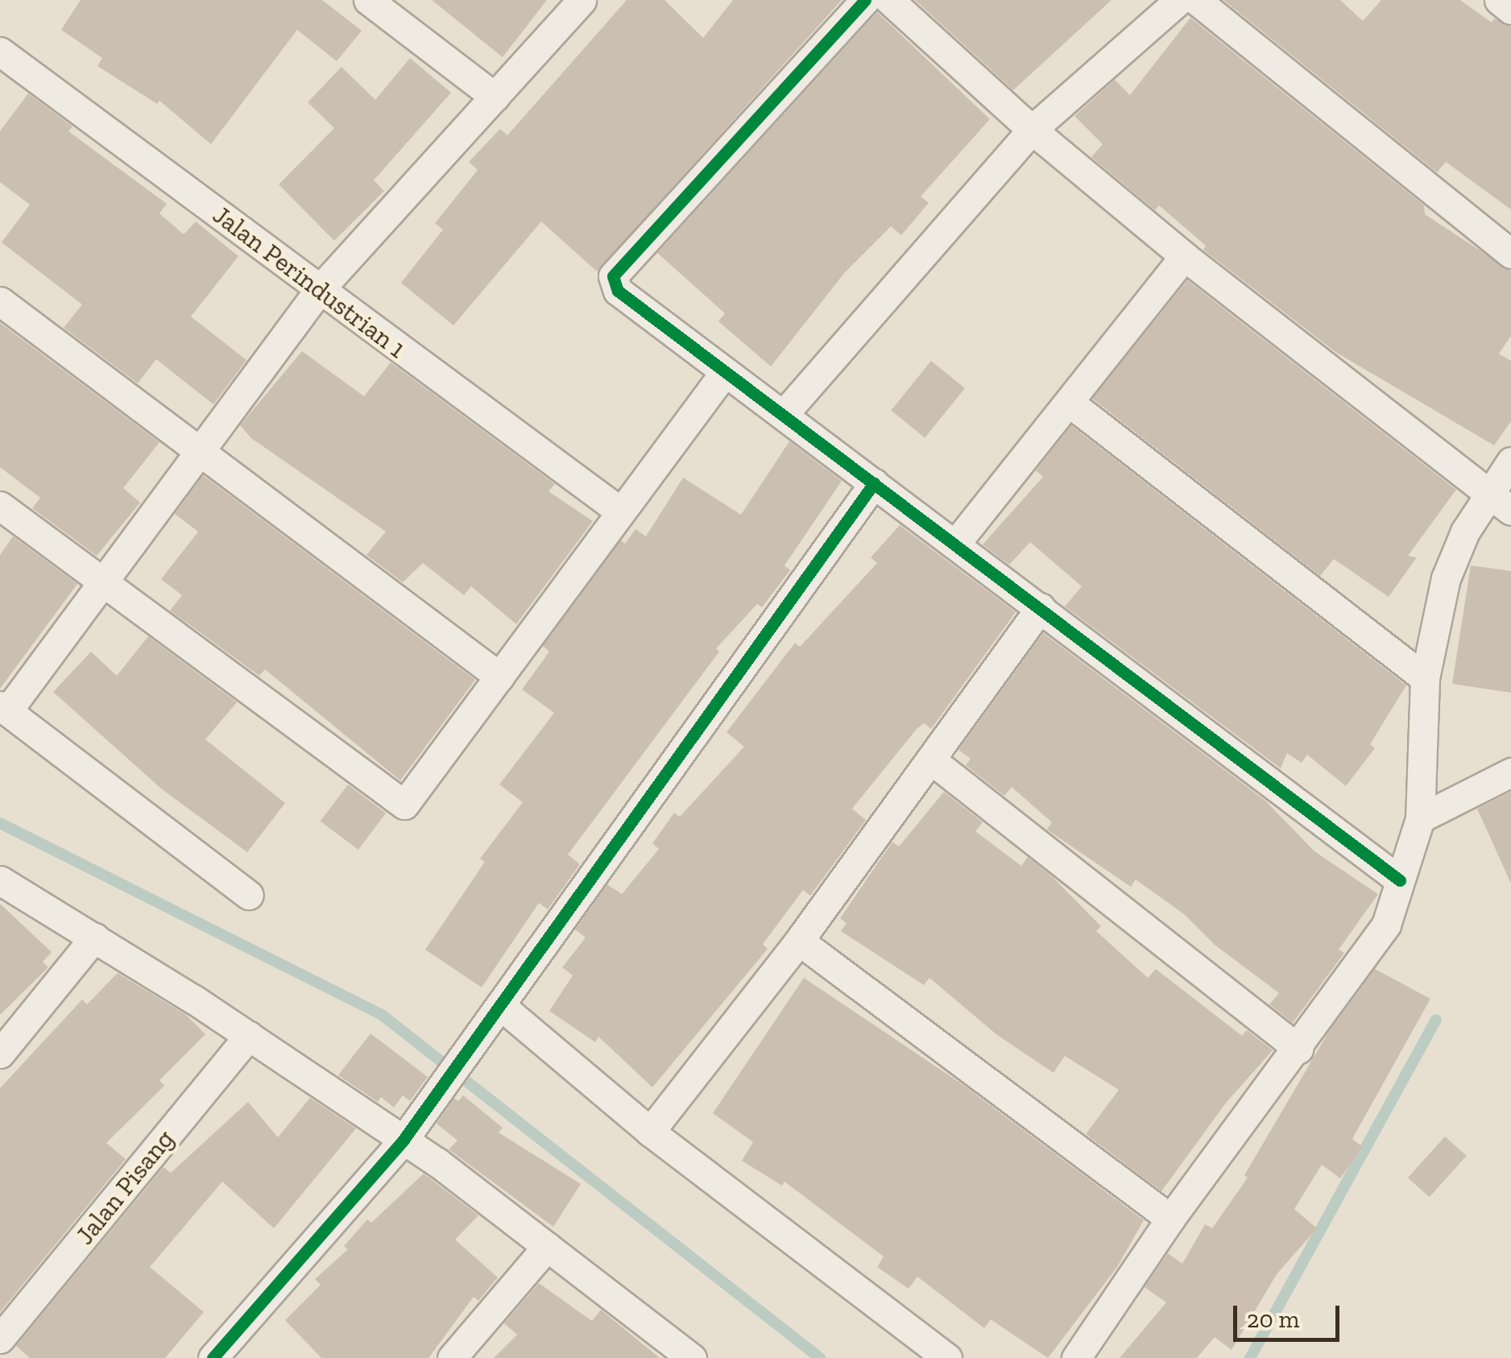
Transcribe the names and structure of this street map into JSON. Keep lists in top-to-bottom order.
{
  "streets": {
    "street": ["Jalan Perindustrian 1", "Jalan Pisang"]
  },
  "scale_bar": "20 m"
}
